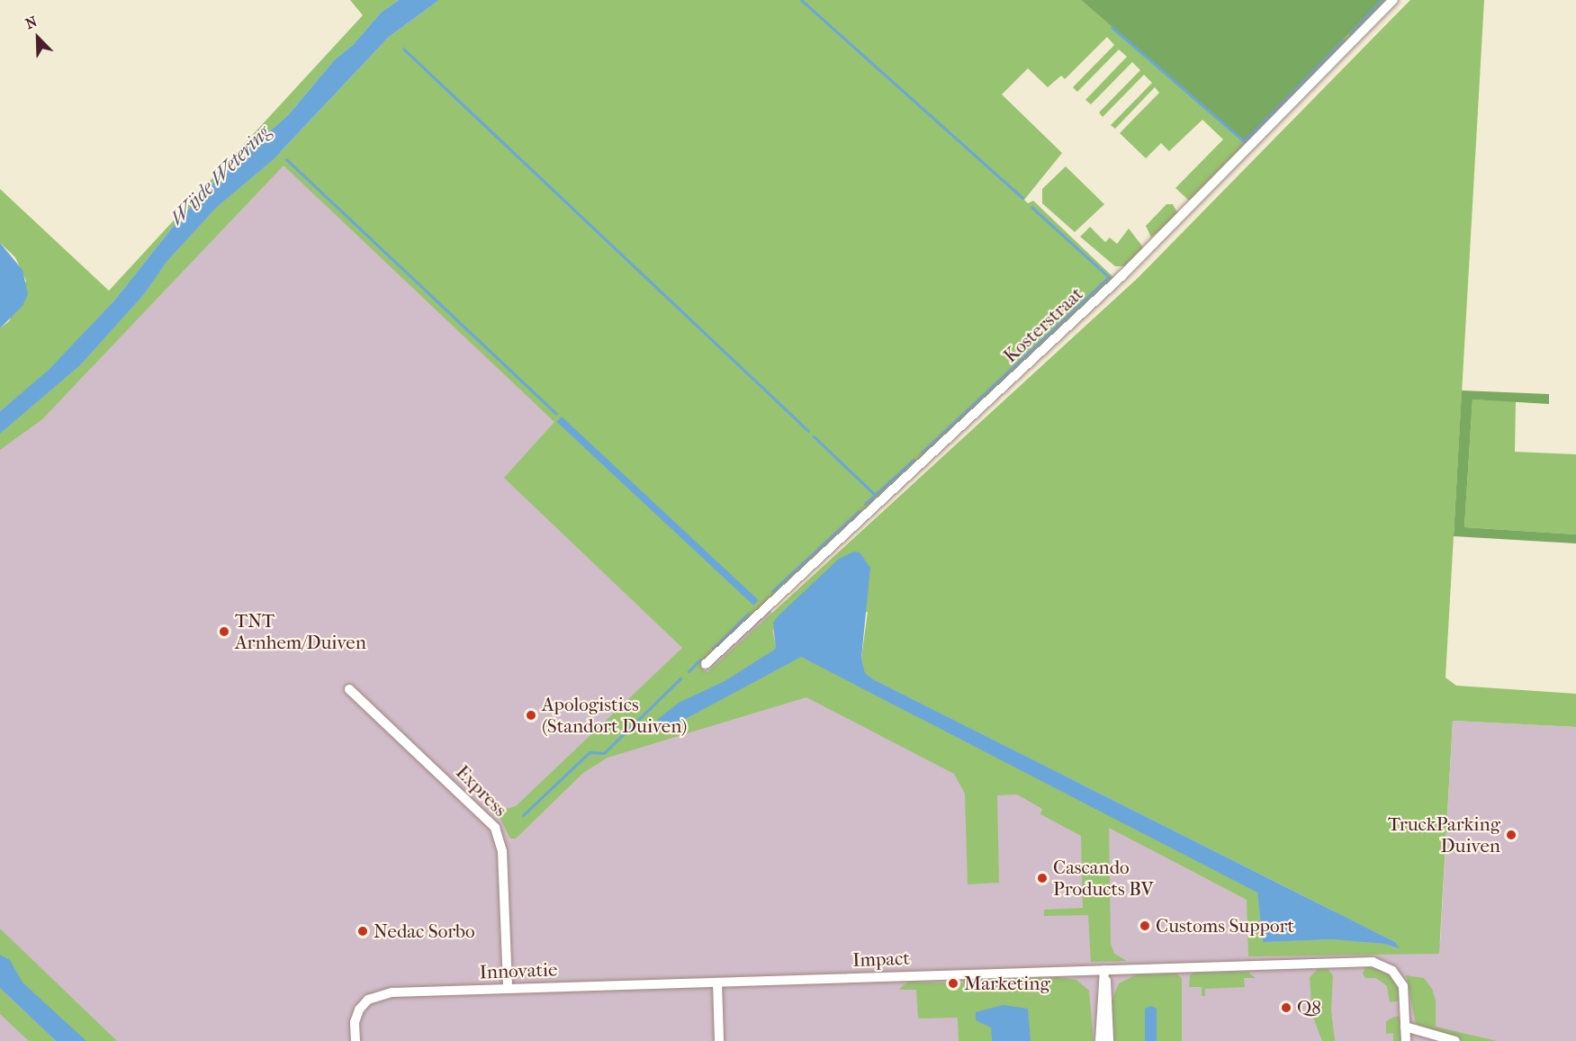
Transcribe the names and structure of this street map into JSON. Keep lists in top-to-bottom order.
{
  "streets": {
    "street": [
      "Kosterstraat",
      "Express",
      "Impact",
      "Innovatie"
    ]
  },
  "crossings": [
    ["Express", "Innovatie"],
    ["Impact", "Innovatie"]
  ],
  "water": ["Wijde Wetering"],
  "places": [
    "TNT Arnhem/Duiven",
    "Apologistics (Standort Duiven)",
    "TruckParking Duiven",
    "Cascando Products BV",
    "Customs Support",
    "Nedac Sorbo",
    "Marketing",
    "Q8"
  ],
  "north": "top left"
}
